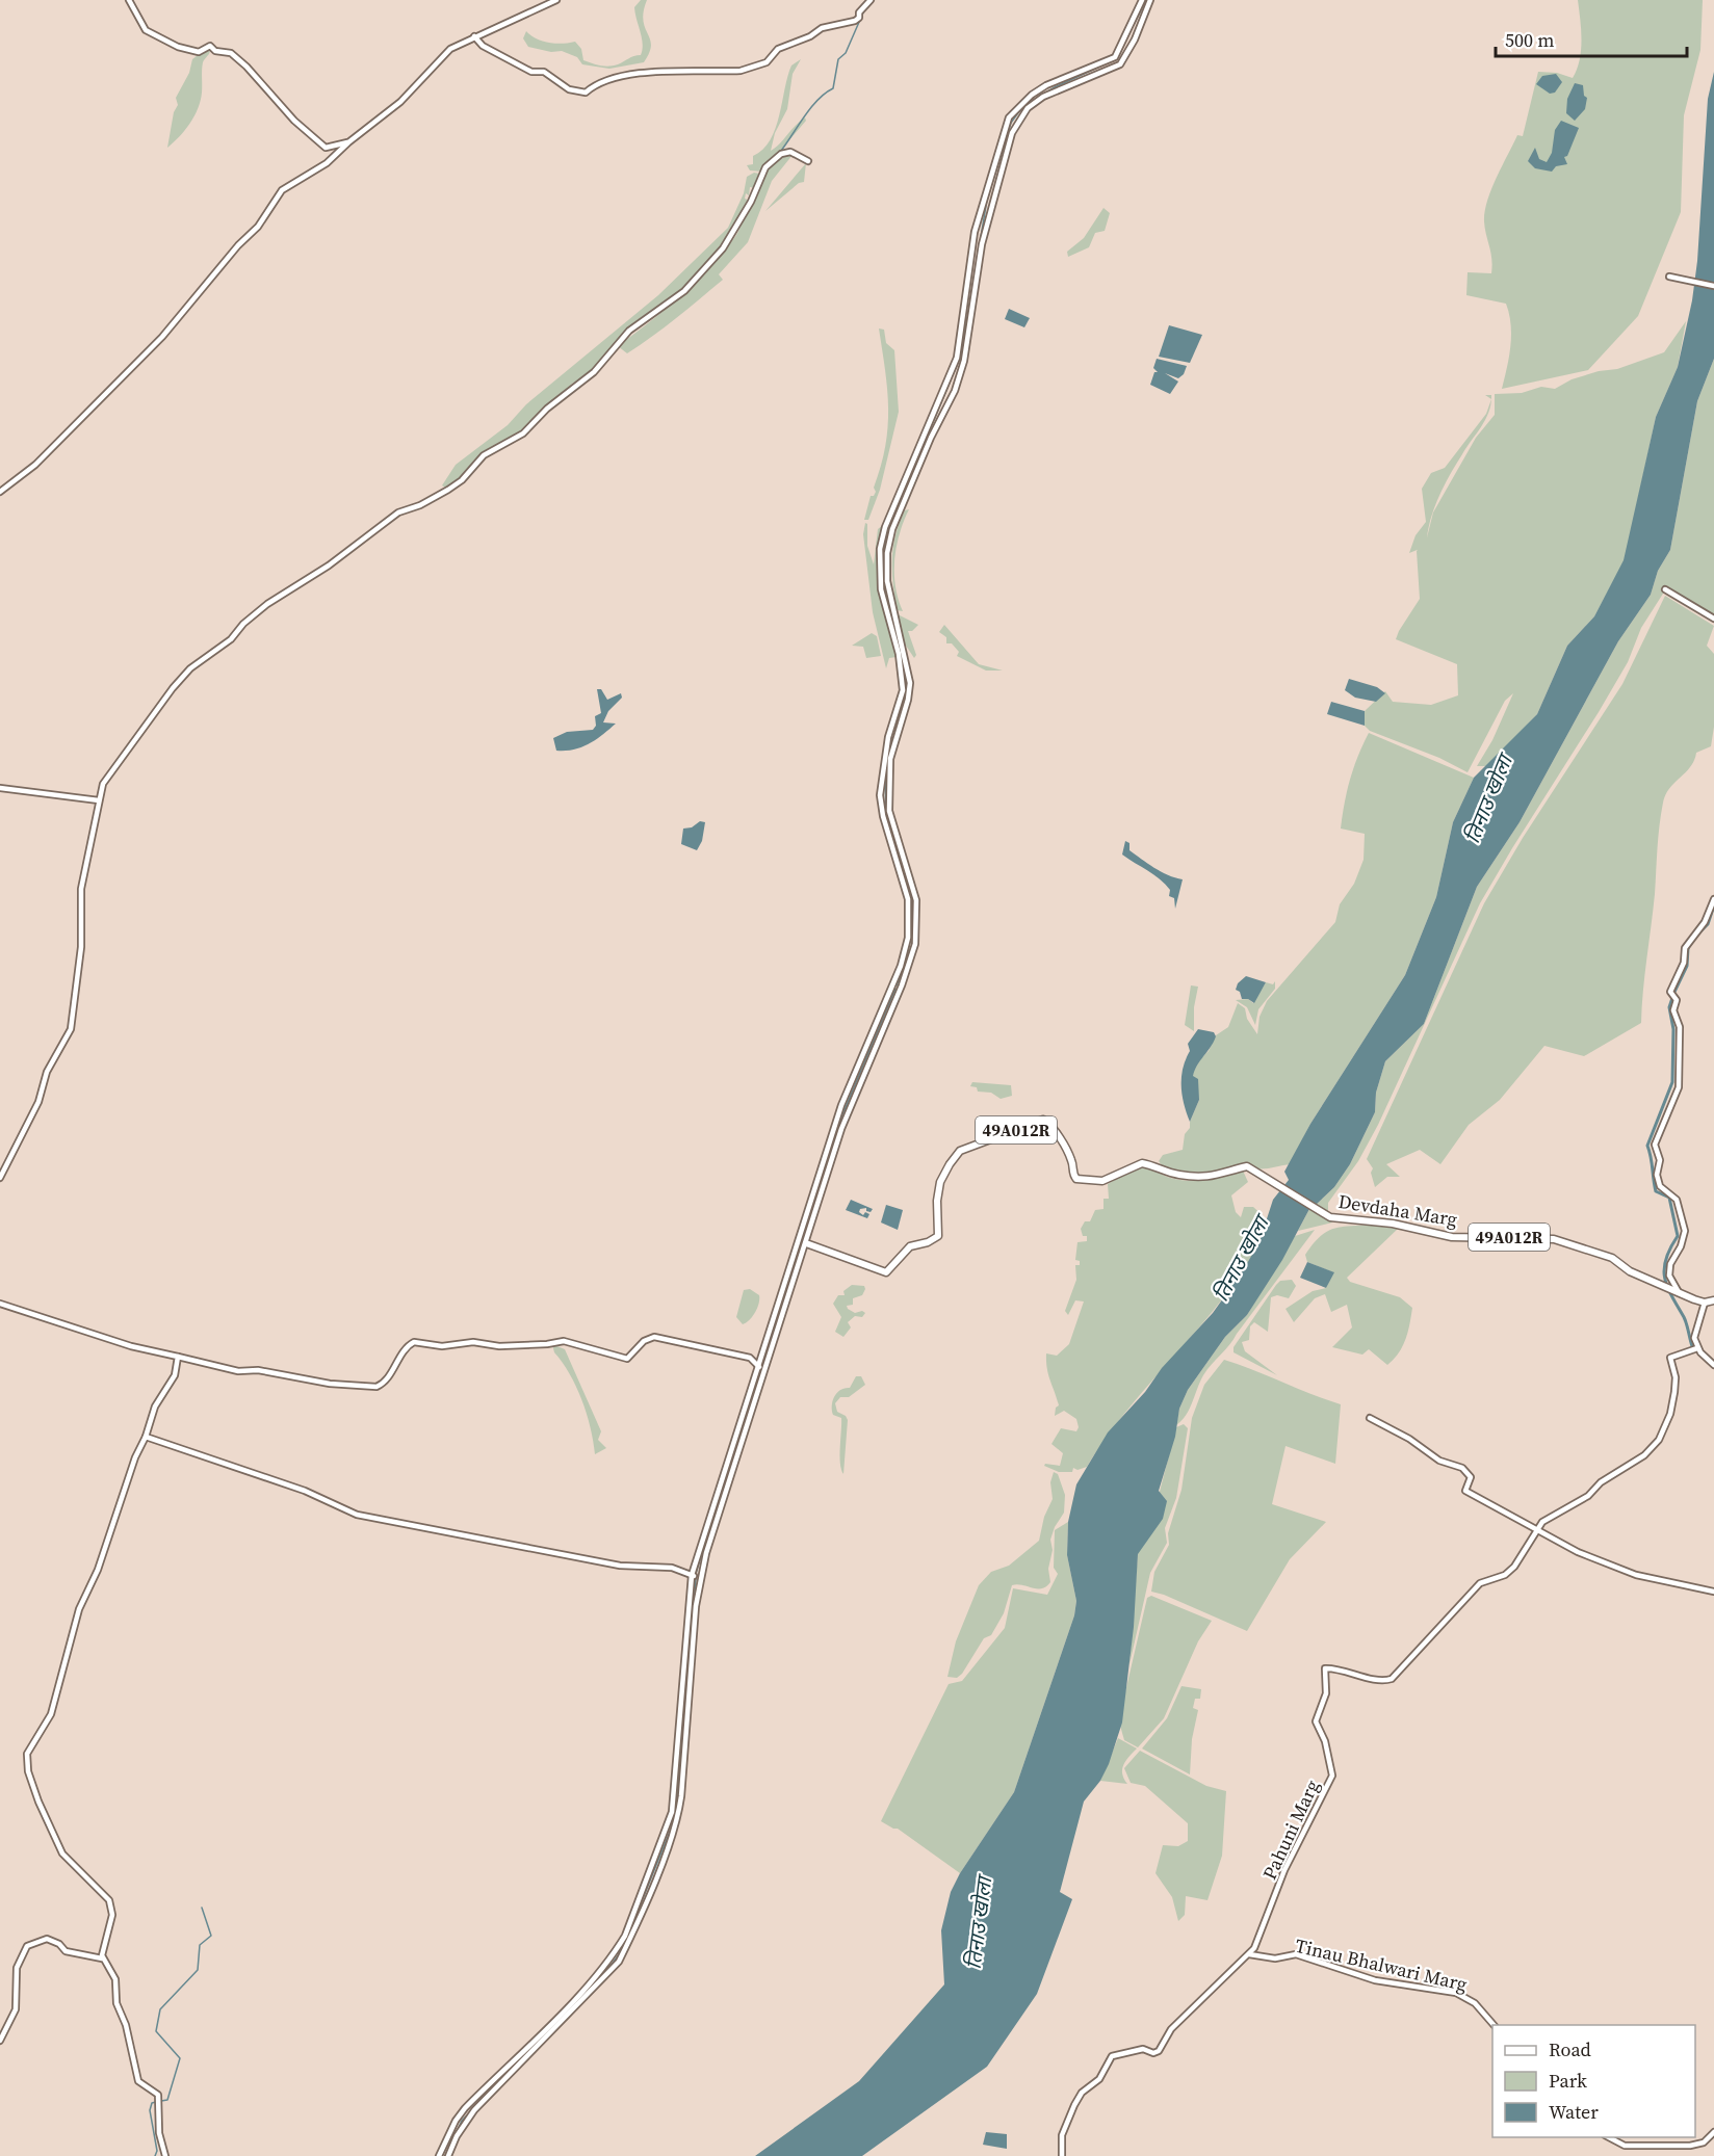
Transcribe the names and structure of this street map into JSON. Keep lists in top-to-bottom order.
{
  "streets": {
    "main road": ["49A012R", "Devdaha Marg"],
    "street": ["Pahuni Marg", "Tinau Bhalwari Marg"]
  },
  "crossings": [
    ["Pahuni Marg", "Tinau Bhalwari Marg"]
  ],
  "water": ["तिनाउ खोला"],
  "legend": ["Road", "Park", "Water"],
  "scale_bar": "500 m"
}
